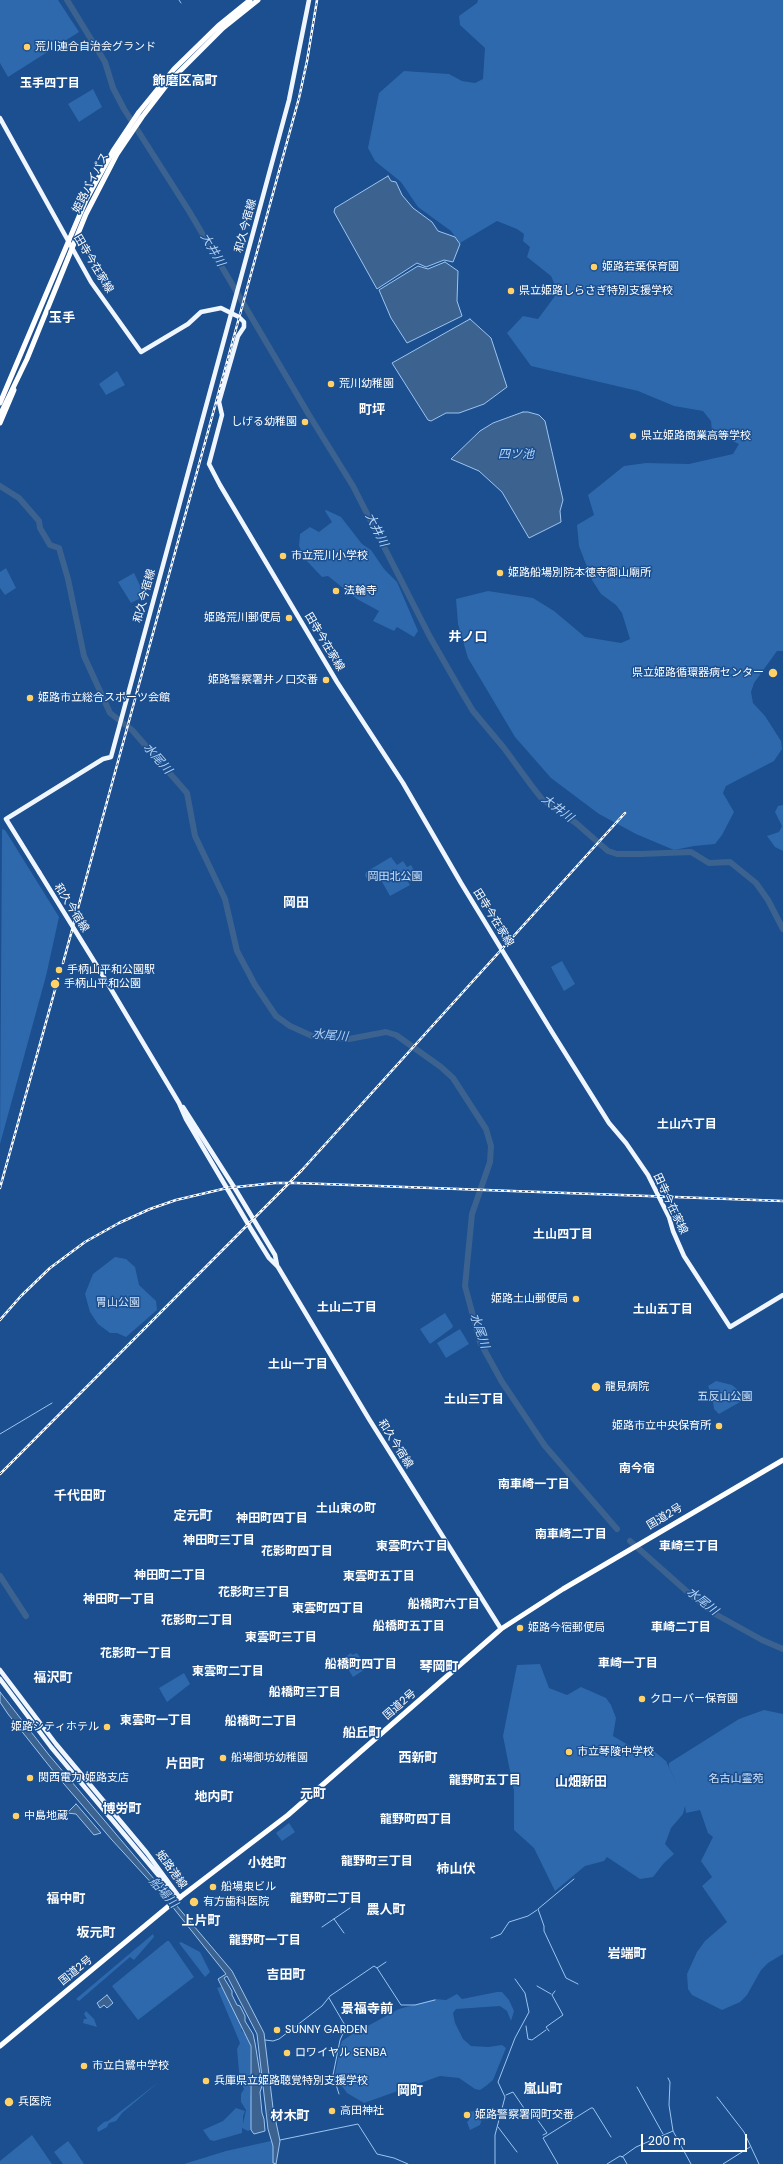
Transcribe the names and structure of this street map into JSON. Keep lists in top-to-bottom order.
{
  "streets": {
    "highway": ["姫路バイパス", "国道2号"],
    "main road": ["和久今宿線", "田寺今在家線", "姫路港線"]
  },
  "crossings": [
    ["和久今宿線", "田寺今在家線"],
    ["和久今宿線", "国道2号"],
    ["国道2号", "姫路港線"]
  ],
  "districts": [
    "飾磨区高町",
    "玉手四丁目",
    "玉手",
    "町坪",
    "井ノ口",
    "岡田",
    "土山六丁目",
    "土山四丁目",
    "土山二丁目",
    "土山五丁目",
    "土山一丁目",
    "土山三丁目",
    "南今宿",
    "南車崎一丁目",
    "千代田町",
    "土山東の町",
    "定元町",
    "神田町四丁目",
    "南車崎二丁目",
    "神田町三丁目",
    "東雲町六丁目",
    "車崎三丁目",
    "花影町四丁目",
    "神田町二丁目",
    "東雲町五丁目",
    "花影町三丁目",
    "神田町一丁目",
    "船橋町六丁目",
    "東雲町四丁目",
    "花影町二丁目",
    "船橋町五丁目",
    "車崎二丁目",
    "東雲町三丁目",
    "花影町一丁目",
    "車崎一丁目",
    "船橋町四丁目",
    "琴岡町",
    "東雲町二丁目",
    "福沢町",
    "船橋町三丁目",
    "東雲町一丁目",
    "船橋町二丁目",
    "船丘町",
    "西新町",
    "片田町",
    "龍野町五丁目",
    "山畑新田",
    "元町",
    "地内町",
    "博労町",
    "龍野町四丁目",
    "龍野町三丁目",
    "小姓町",
    "柿山伏",
    "龍野町二丁目",
    "福中町",
    "農人町",
    "上片町",
    "坂元町",
    "龍野町一丁目",
    "岩端町",
    "吉田町",
    "景福寺前",
    "嵐山町",
    "岡町",
    "材木町"
  ],
  "water": [
    "大井川",
    "四ツ池",
    "水尾川",
    "船場川"
  ],
  "parks": [
    "岡田北公園",
    "冑山公園",
    "五反山公園",
    "名古山霊苑"
  ],
  "places": [
    "荒川連合自治会グランド",
    "姫路若葉保育園",
    "県立姫路しらさぎ特別支援学校",
    "荒川幼稚園",
    "しげる幼稚園",
    "県立姫路商業高等学校",
    "市立荒川小学校",
    "姫路船場別院本徳寺御山廟所",
    "法輪寺",
    "姫路荒川郵便局",
    "県立姫路循環器病センター",
    "姫路警察署井ノ口交番",
    "姫路市立総合スポーツ会館",
    "手柄山平和公園駅",
    "手柄山平和公園",
    "姫路土山郵便局",
    "龍見病院",
    "姫路市立中央保育所",
    "姫路今宿郵便局",
    "クローバー保育園",
    "姫路シティホテル",
    "市立琴陵中学校",
    "船場御坊幼稚園",
    "関西電力 姫路支店",
    "中島地蔵",
    "船場東ビル",
    "有方歯科医院",
    "SUNNY GARDEN",
    "ロワイヤル SENBA",
    "市立白鷺中学校",
    "兵庫県立姫路聴覚特別支援学校",
    "兵医院",
    "高田神社",
    "姫路警察署岡町交番"
  ],
  "scale_bar": "200 m"
}
